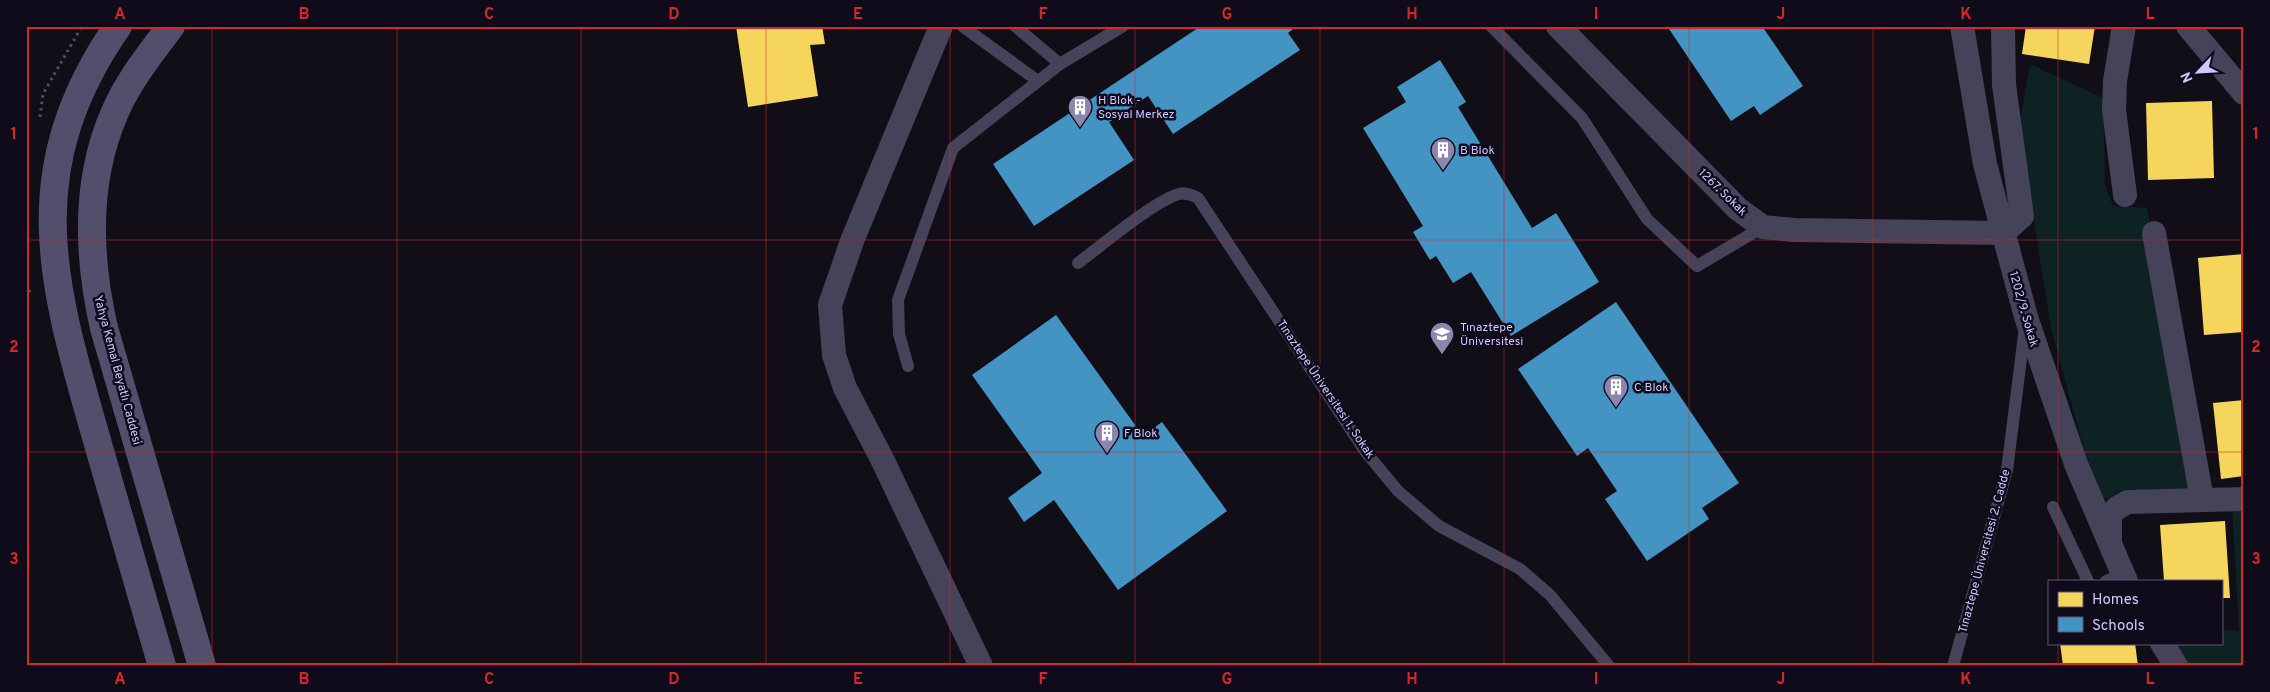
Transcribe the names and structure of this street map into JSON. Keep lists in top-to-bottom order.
{
  "streets": {
    "main road": ["Yahya Kemal Beyatlı Caddesi"],
    "street": ["1267. Sokak", "1202/9. Sokak"],
    "lane": ["Tınaztepe Üniversitesi 1. Sokak", "Tınaztepe Üniversitesi 2. Cadde"]
  },
  "crossings": [
    ["1202/9. Sokak", "Tınaztepe Üniversitesi 2. Cadde"]
  ],
  "places": {
    "building": [
      "H Blok - Sosyal Merkez",
      "B Blok",
      "C Blok",
      "F Blok"
    ],
    "school or university": ["Tınaztepe Üniversitesi"]
  },
  "legend": ["Homes", "Schools"],
  "north": "bottom left",
  "grid": {
    "columns": [
      "A",
      "B",
      "C",
      "D",
      "E",
      "F",
      "G",
      "H",
      "I",
      "J",
      "K",
      "L"
    ],
    "rows": ["1", "2", "3"]
  }
}
